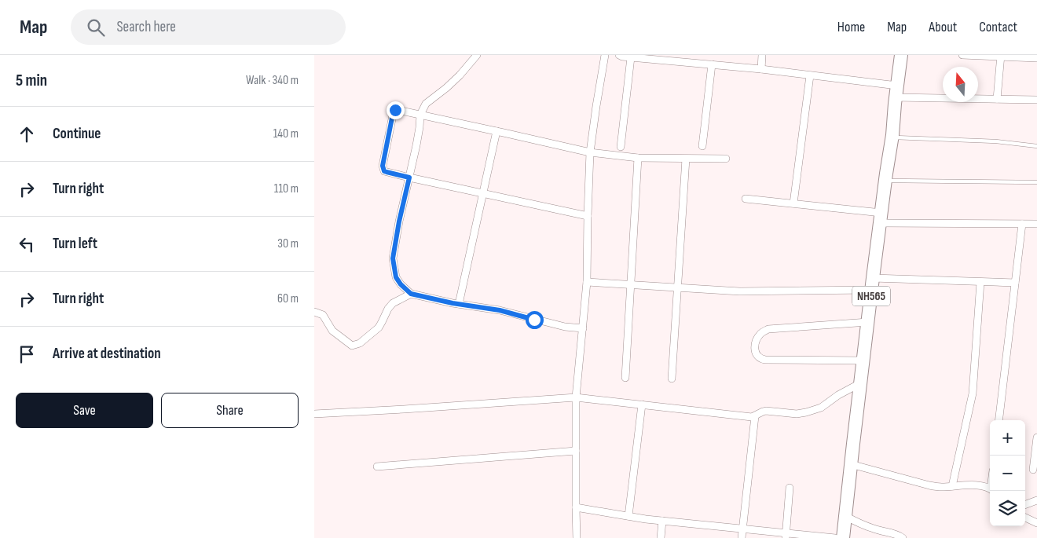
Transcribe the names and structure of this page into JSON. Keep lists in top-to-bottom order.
{
  "streets": {
    "highway": ["NH565"]
  },
  "north": "top",
  "page": {
    "header": "Map",
    "search": "Search here",
    "nav": [
      "Home",
      "Map",
      "About",
      "Contact"
    ],
    "heading": ["5 min", "Walk · 340 m"],
    "list": [
      ["Continue", "140 m"],
      ["Turn right", "110 m"],
      ["Turn left", "30 m"],
      ["Turn right", "60 m"],
      "Arrive at destination"
    ],
    "buttons": ["Save", "Share"],
    "map_buttons": ["+", "−"]
  }
}
